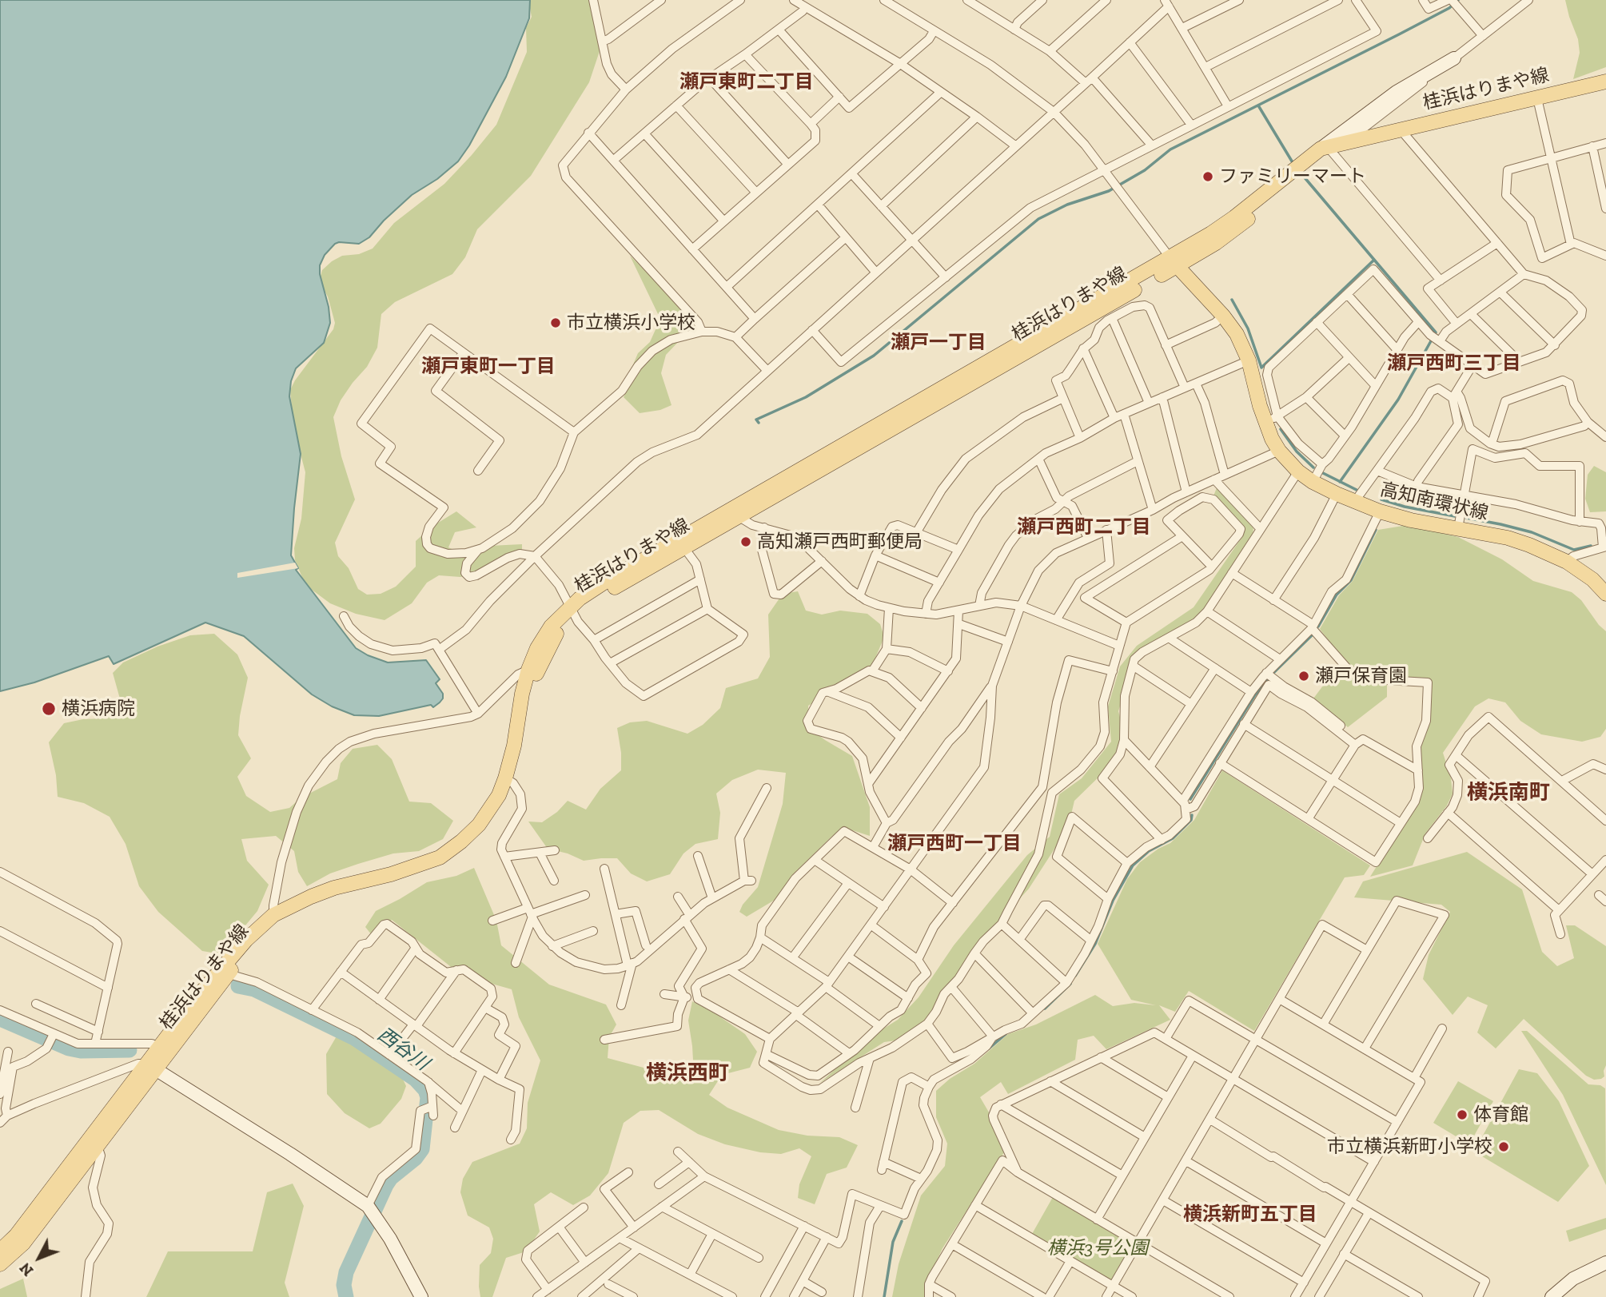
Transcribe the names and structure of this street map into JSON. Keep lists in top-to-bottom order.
{
  "streets": {
    "main road": ["桂浜はりまや線", "高知南環状線"]
  },
  "crossings": [
    ["桂浜はりまや線", "高知南環状線"]
  ],
  "districts": [
    "瀬戸東町二丁目",
    "瀬戸一丁目",
    "瀬戸西町三丁目",
    "瀬戸東町一丁目",
    "瀬戸西町二丁目",
    "横浜南町",
    "瀬戸西町一丁目",
    "横浜西町",
    "横浜新町五丁目"
  ],
  "water": ["西谷川"],
  "parks": ["横浜3号公園"],
  "places": [
    "ファミリーマート",
    "市立横浜小学校",
    "高知瀬戸西町郵便局",
    "瀬戸保育園",
    "横浜病院",
    "体育館",
    "市立横浜新町小学校"
  ],
  "north": "bottom left"
}
